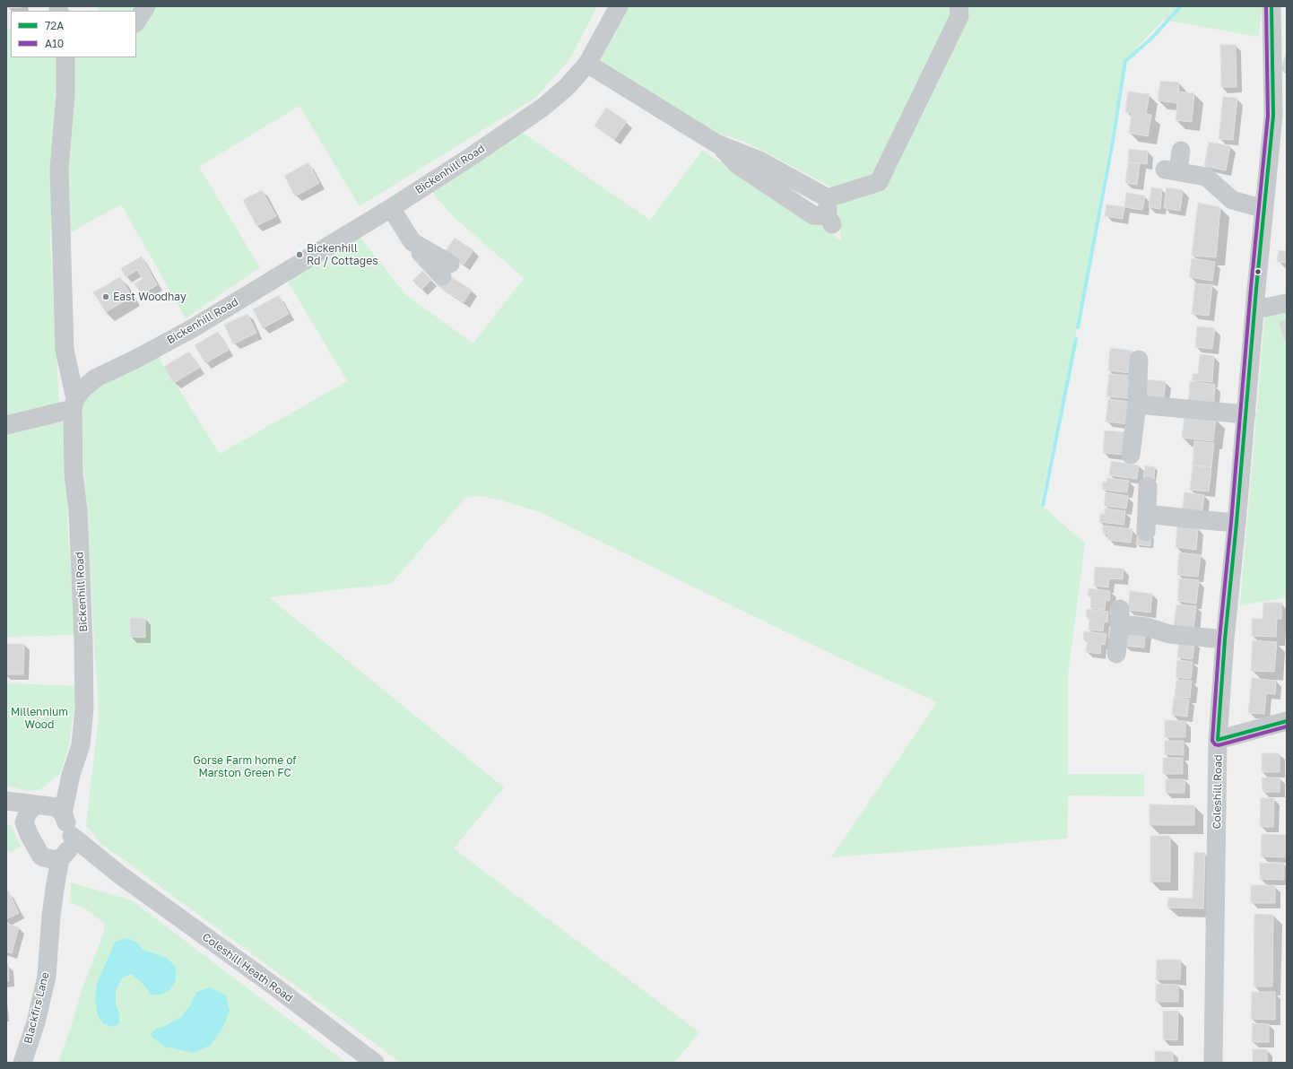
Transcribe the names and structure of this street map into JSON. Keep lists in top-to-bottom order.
{
  "streets": {
    "street": [
      "Bickenhill Road",
      "Coleshill Road",
      "Coleshill Heath Road",
      "Blackfirs Lane"
    ]
  },
  "crossings": [
    ["Coleshill Heath Road", "Blackfirs Lane"]
  ],
  "parks": ["Millennium Wood", "Gorse Farm home of Marston Green FC"],
  "places": ["Bickenhill Rd / Cottages", "East Woodhay"],
  "lines": ["transit line 72A", "transit line A10"],
  "legend": ["72A", "A10"]
}
